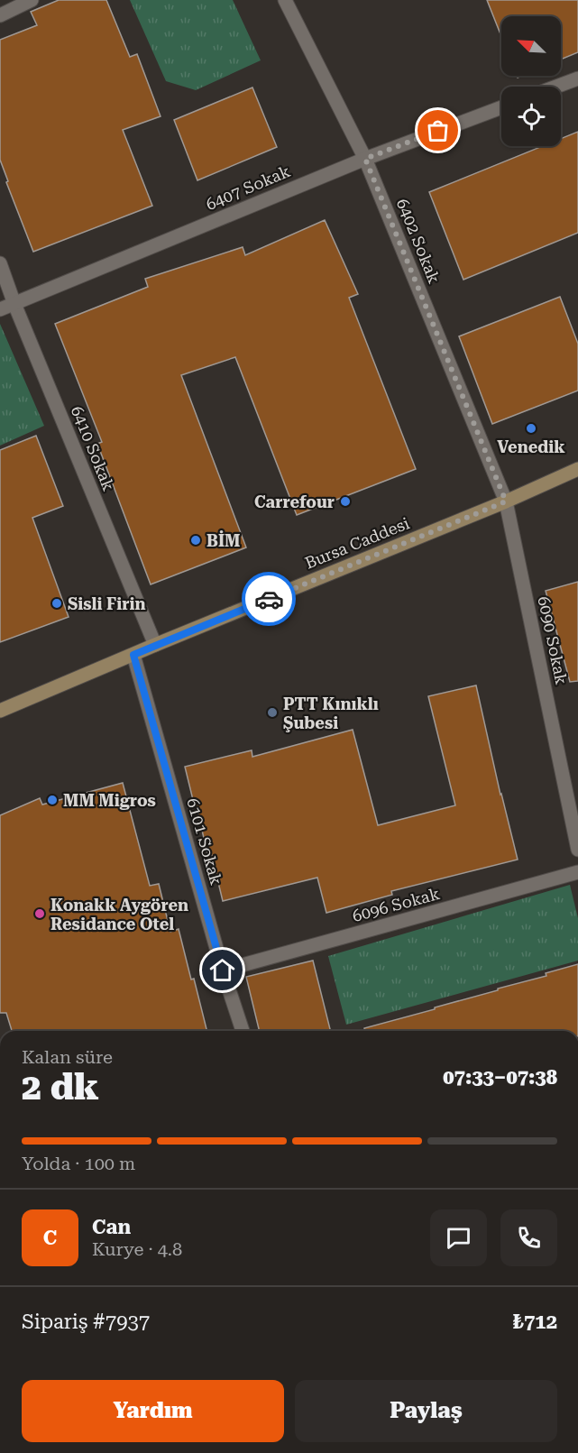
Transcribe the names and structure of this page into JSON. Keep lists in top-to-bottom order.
{
  "streets": {
    "main road": ["Bursa Caddesi"],
    "street": [
      "6407 Sokak",
      "6402 Sokak",
      "6410 Sokak",
      "6090 Sokak",
      "6101 Sokak",
      "6096 Sokak"
    ]
  },
  "crossings": [
    ["6407 Sokak", "6402 Sokak"],
    ["6407 Sokak", "6410 Sokak"],
    ["6402 Sokak", "Bursa Caddesi"],
    ["6402 Sokak", "6090 Sokak"],
    ["6410 Sokak", "Bursa Caddesi"],
    ["Bursa Caddesi", "6090 Sokak"],
    ["Bursa Caddesi", "6101 Sokak"],
    ["6101 Sokak", "6096 Sokak"]
  ],
  "places": [
    "Venedik",
    "Carrefour",
    "BİM",
    "Sisli Firin",
    "PTT Kınıklı Şubesi",
    "MM Migros",
    "Konakk Aygören Residance Otel"
  ],
  "north": "top left",
  "page": {
    "heading": ["2 dk", "Kalan süre", "07:33–07:38"],
    "panel": [
      "Can",
      "Kurye · 4.8",
      "Sipariş #7937",
      "₺712"
    ],
    "bar": "Yolda · 100 m",
    "round": "C",
    "buttons": ["Yardım", "Paylaş"]
  }
}
